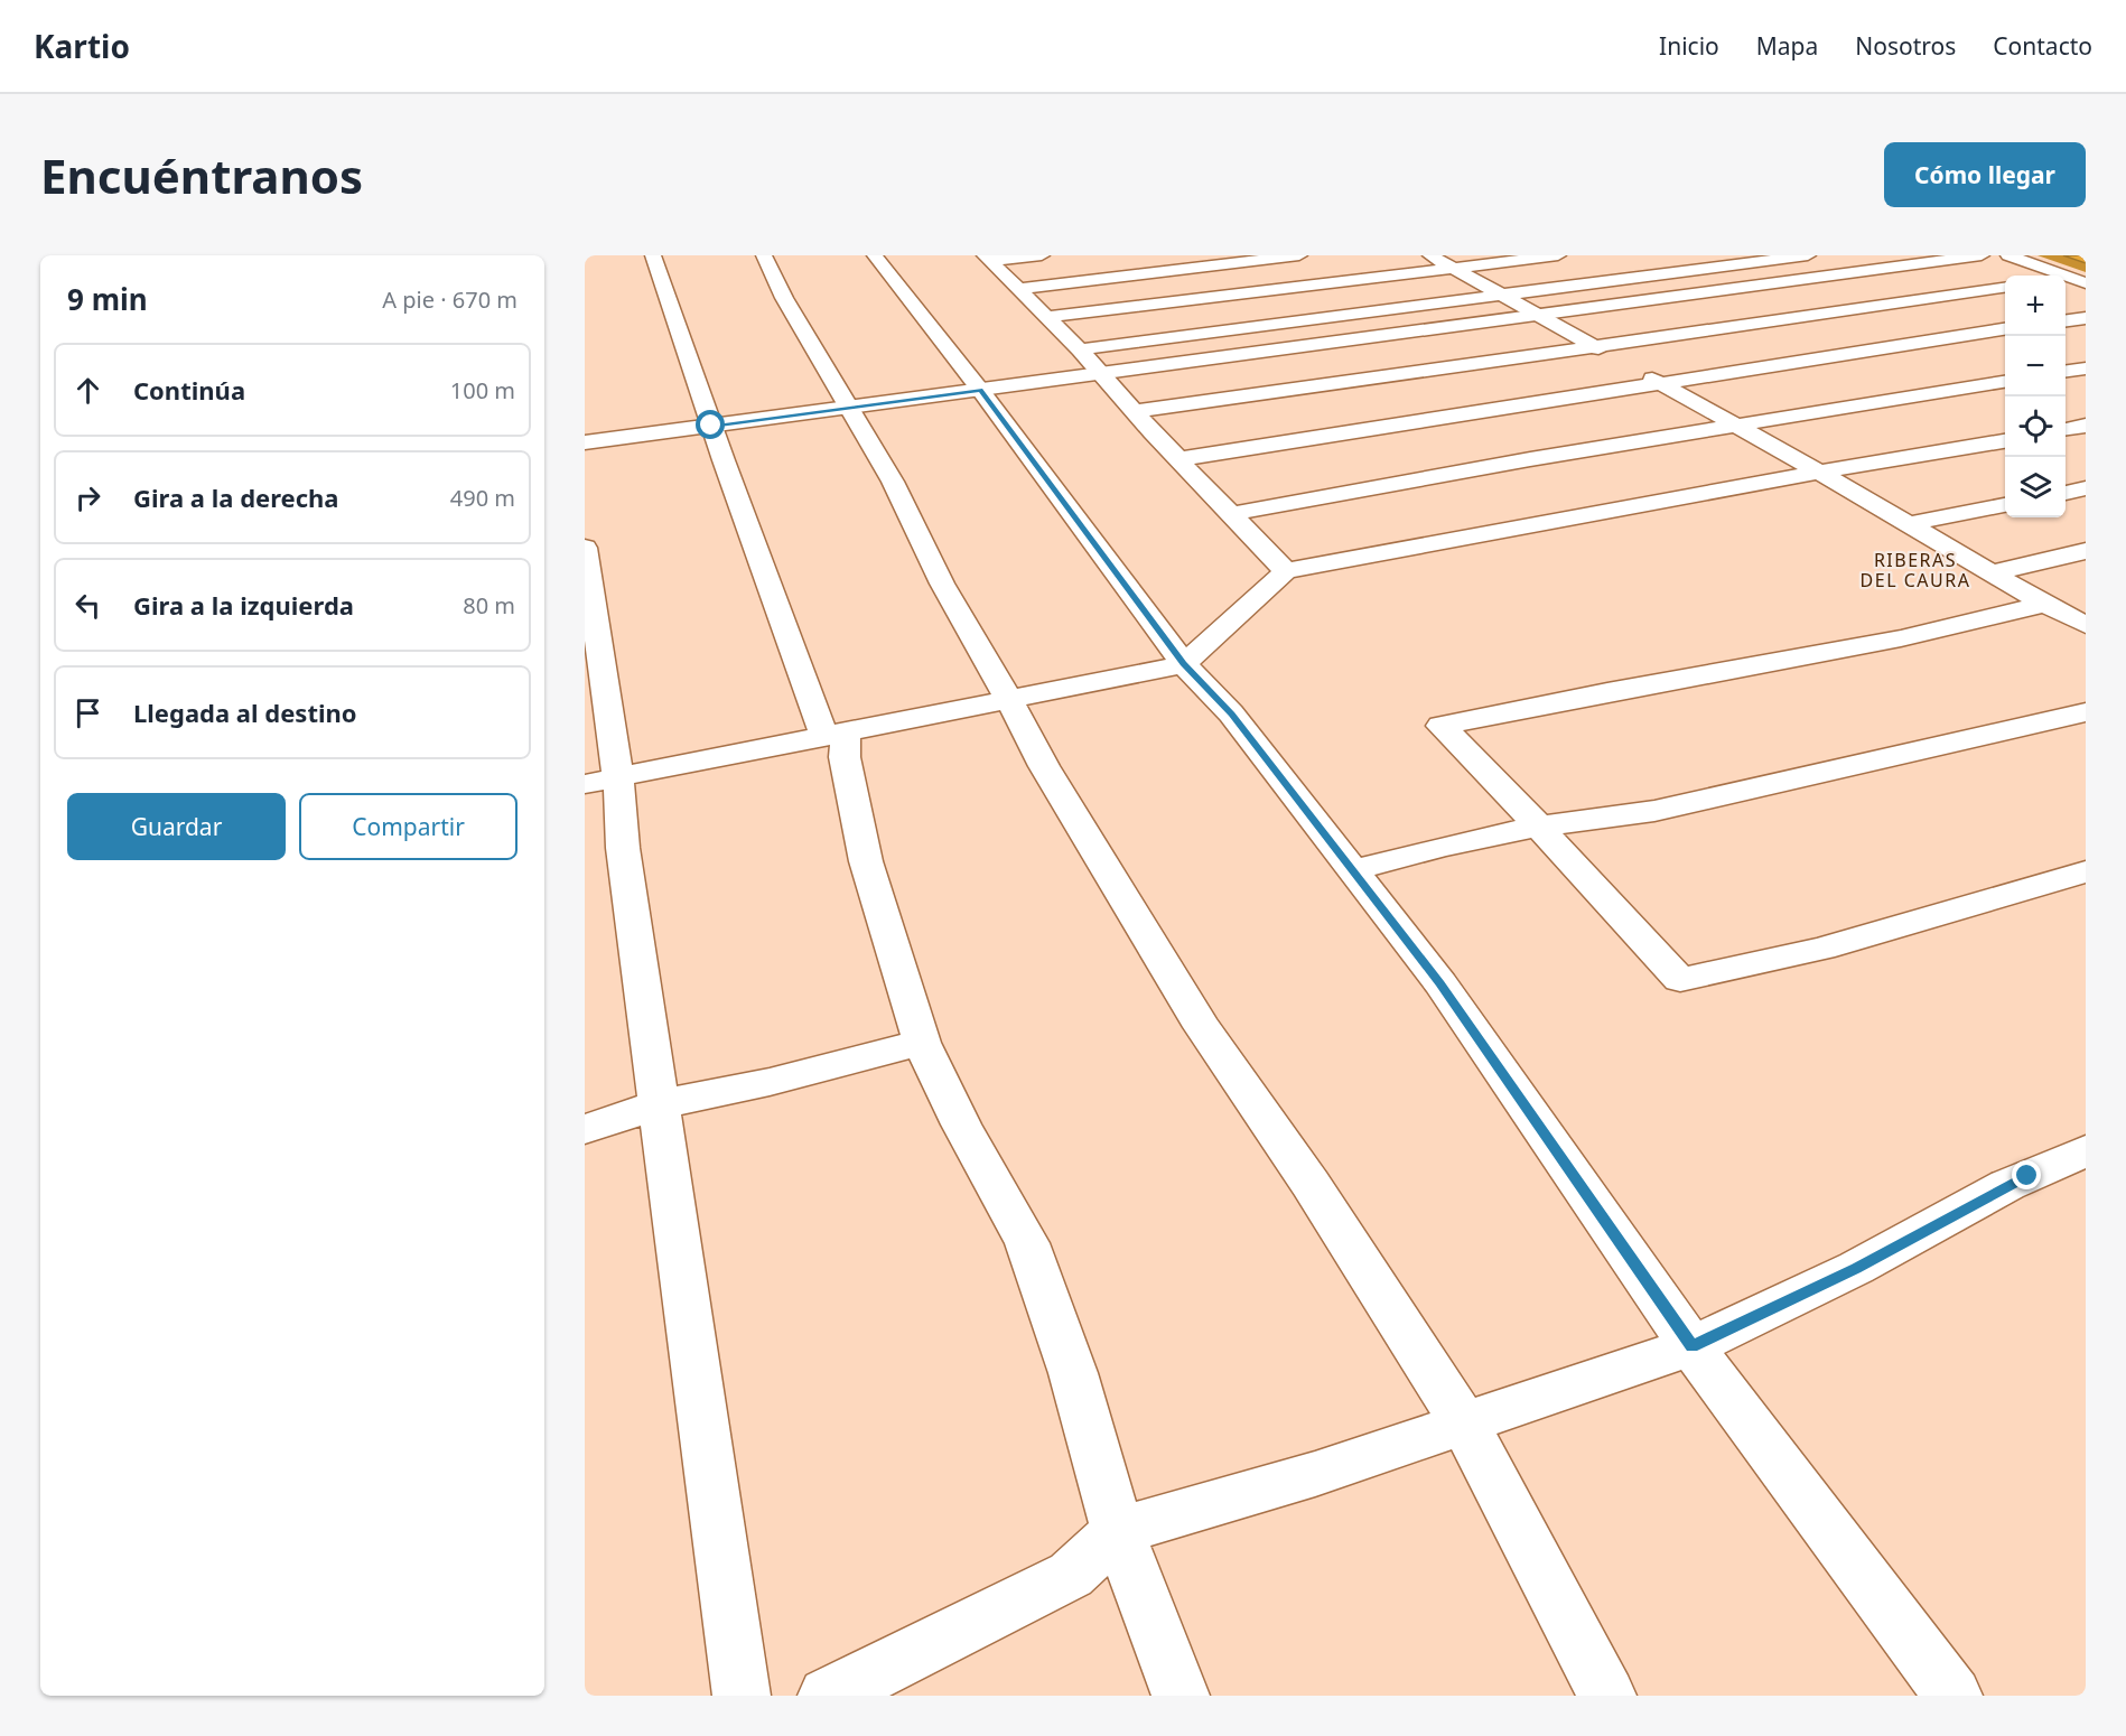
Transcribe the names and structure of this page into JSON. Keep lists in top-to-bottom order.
{
  "districts": ["RIBERAS DEL CAURA"],
  "page": {
    "header": "Kartio",
    "nav": [
      "Inicio",
      "Mapa",
      "Nosotros",
      "Contacto"
    ],
    "buttons": [
      "Cómo llegar",
      ["Guardar", "Compartir"]
    ],
    "title": "Encuéntranos",
    "heading": ["9 min", "A pie · 670 m"],
    "map_buttons": ["+", "−"],
    "list": [
      ["Continúa", "100 m"],
      ["Gira a la derecha", "490 m"],
      ["Gira a la izquierda", "80 m"],
      "Llegada al destino"
    ]
  }
}
